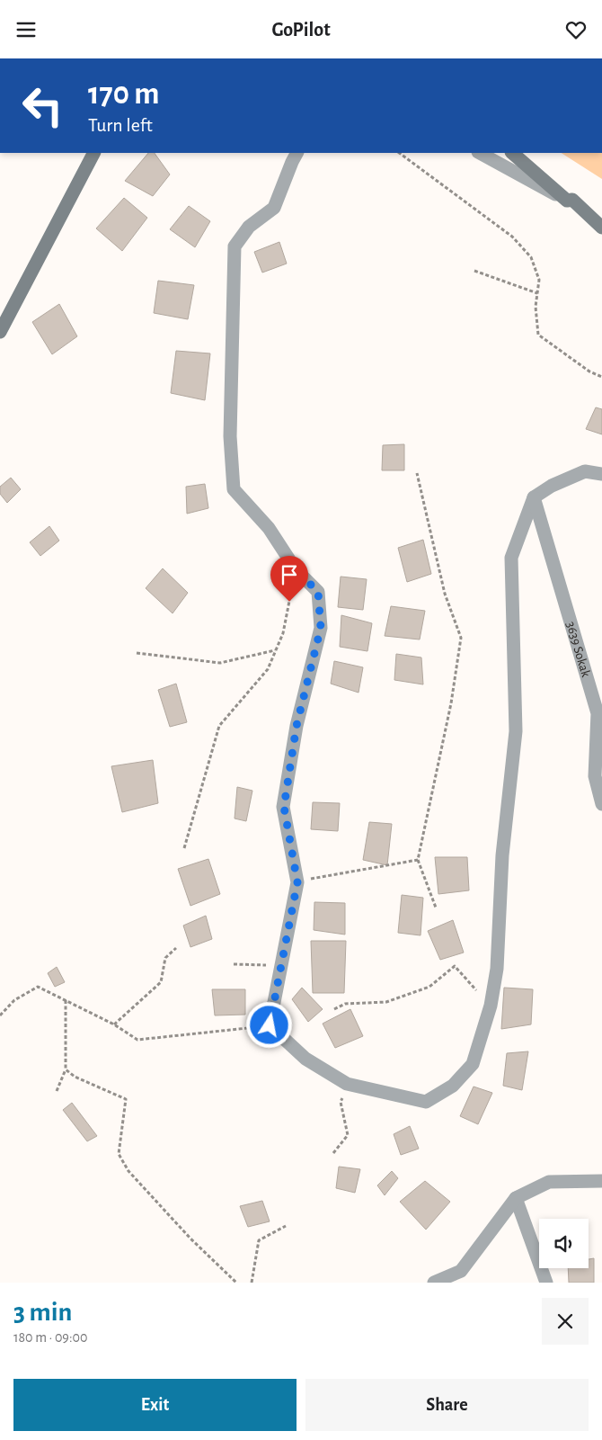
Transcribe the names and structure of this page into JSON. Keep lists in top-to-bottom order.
{
  "streets": {
    "street": ["3639 Sokak"]
  },
  "page": {
    "header": "GoPilot",
    "turn": ["170 m", "Turn left"],
    "heading": ["3 min", "180 m · 09:00"],
    "buttons": ["Exit", "Share"]
  }
}
